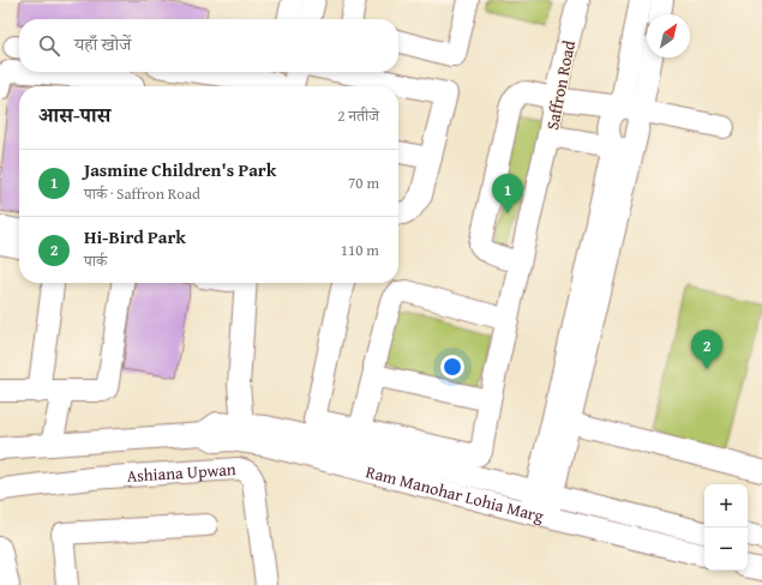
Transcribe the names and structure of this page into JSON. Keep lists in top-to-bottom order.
{
  "streets": {
    "street": ["Saffron Road", "Ashiana Upwan", "Ram Manohar Lohia Marg"]
  },
  "north": "top right",
  "page": {
    "search": "यहाँ खोजें",
    "heading": ["आस-पास", "2 नतीजे"],
    "list": [
      {
        "mark": "1",
        "name": "Jasmine Children's Park",
        "note": "पार्क · Saffron Road",
        "value": "70 m"
      },
      {
        "mark": "2",
        "name": "Hi-Bird Park",
        "note": "पार्क",
        "value": "110 m"
      }
    ],
    "pins": ["1", "2"],
    "map_buttons": ["+", "−"]
  }
}
